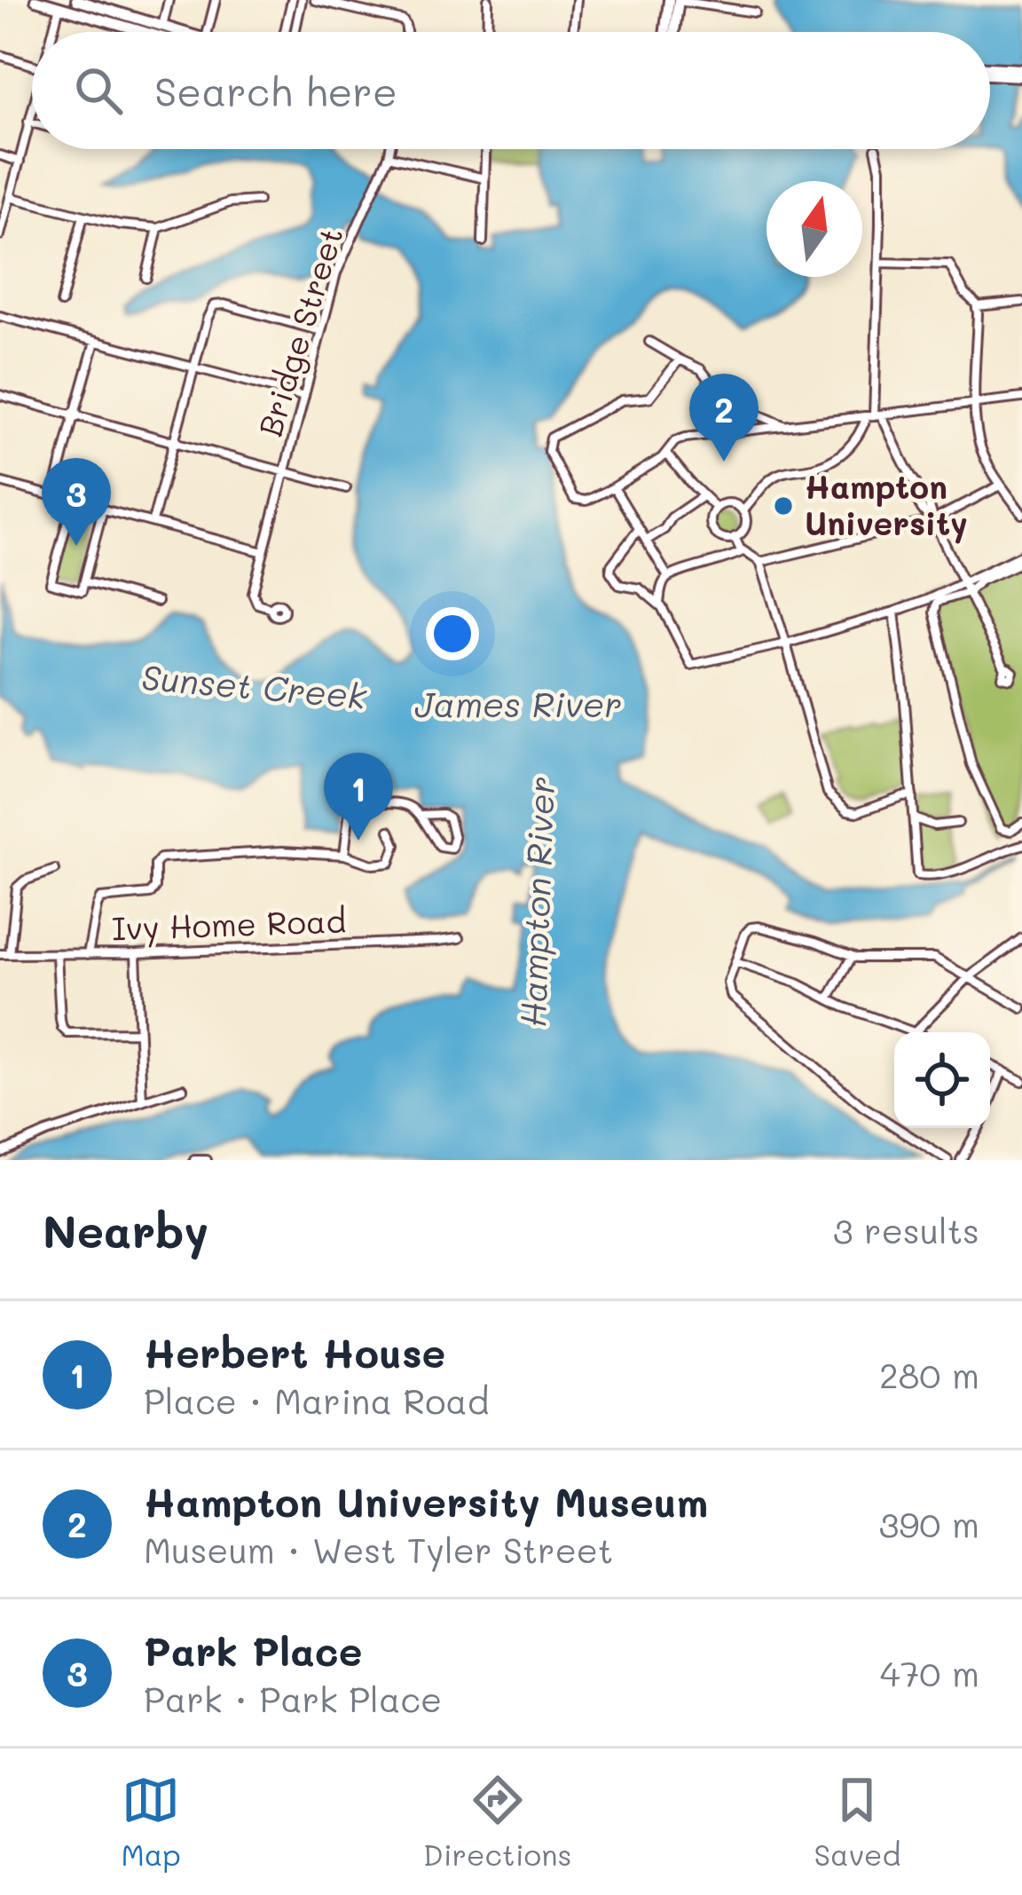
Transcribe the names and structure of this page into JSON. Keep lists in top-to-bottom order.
{
  "streets": {
    "street": ["Bridge Street", "Ivy Home Road"]
  },
  "water": ["Sunset Creek", "James River", "Hampton River"],
  "places": ["Hampton University"],
  "north": "top",
  "page": {
    "search": "Search here",
    "pins": ["2", "3", "1"],
    "heading": ["Nearby", "3 results"],
    "list": [
      {
        "mark": "1",
        "name": "Herbert House",
        "note": "Place · Marina Road",
        "value": "280 m"
      },
      {
        "mark": "2",
        "name": "Hampton University Museum",
        "note": "Museum · West Tyler Street",
        "value": "390 m"
      },
      {
        "mark": "3",
        "name": "Park Place",
        "note": "Park · Park Place",
        "value": "470 m"
      }
    ],
    "nav": ["Map", "Directions", "Saved"]
  }
}
